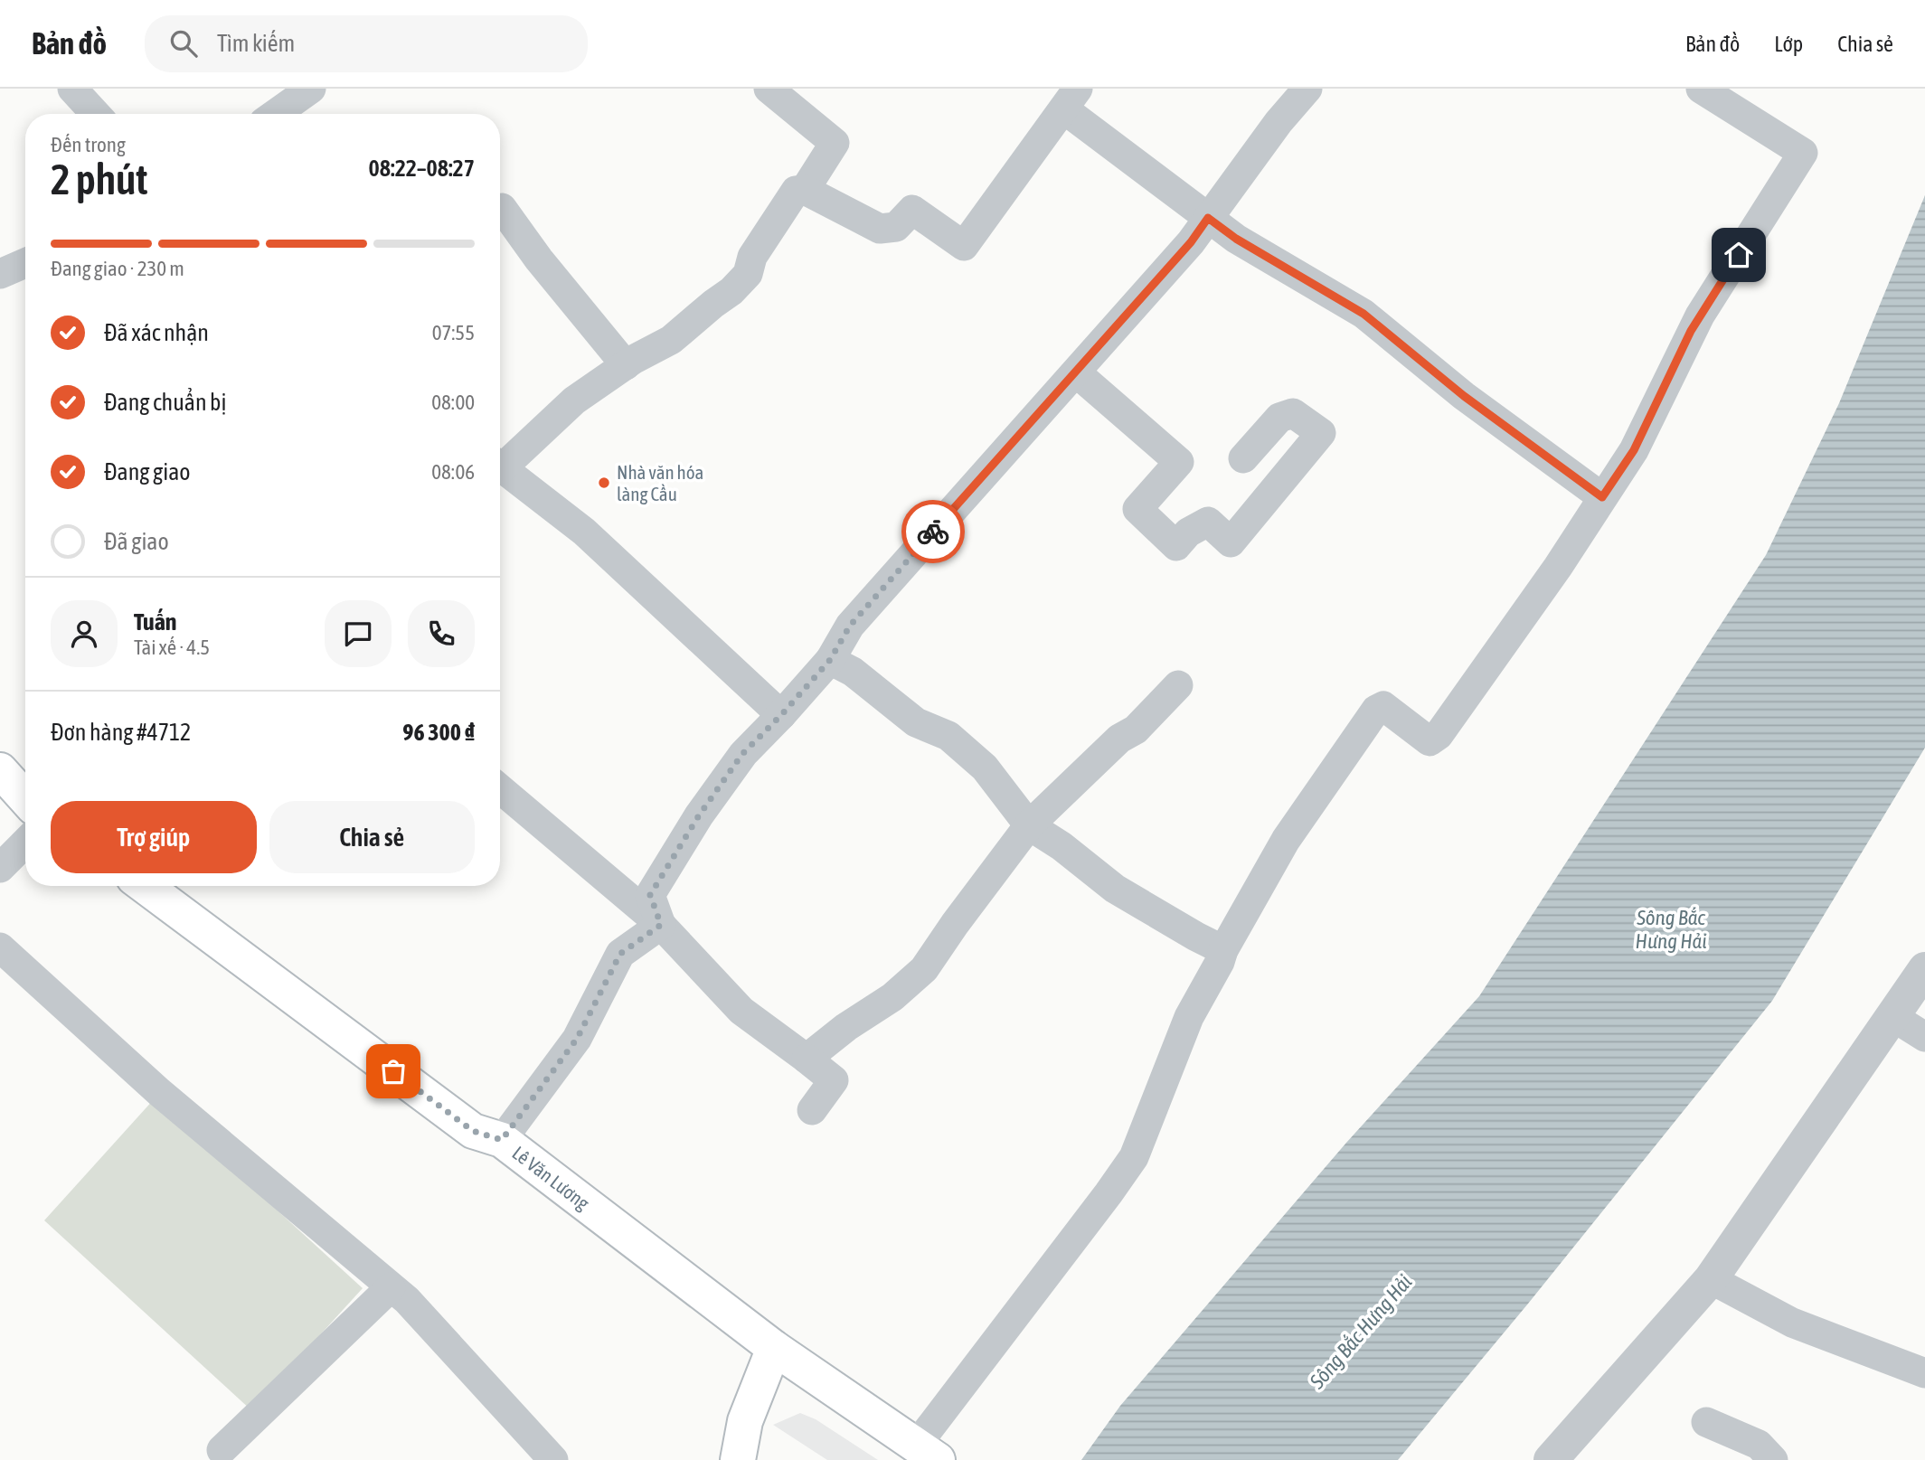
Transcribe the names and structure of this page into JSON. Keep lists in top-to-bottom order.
{
  "streets": {
    "main road": ["Lê Văn Lương"]
  },
  "water": ["Sông Bắc Hưng Hải"],
  "places": ["Nhà văn hóa làng Cầu"],
  "page": {
    "header": "Bản đồ",
    "search": "Tìm kiếm",
    "nav": ["Bản đồ", "Lớp", "Chia sẻ"],
    "heading": ["2 phút", "Đến trong", "08:22–08:27"],
    "panel": [
      "Tuấn",
      "Tài xế · 4.5",
      "Đơn hàng #4712",
      "96 300 ₫"
    ],
    "bar": "Đang giao · 230 m",
    "list": [
      ["Đã xác nhận", "07:55"],
      ["Đang chuẩn bị", "08:00"],
      ["Đang giao", "08:06"],
      "Đã giao"
    ],
    "buttons": ["Trợ giúp", "Chia sẻ"]
  }
}
